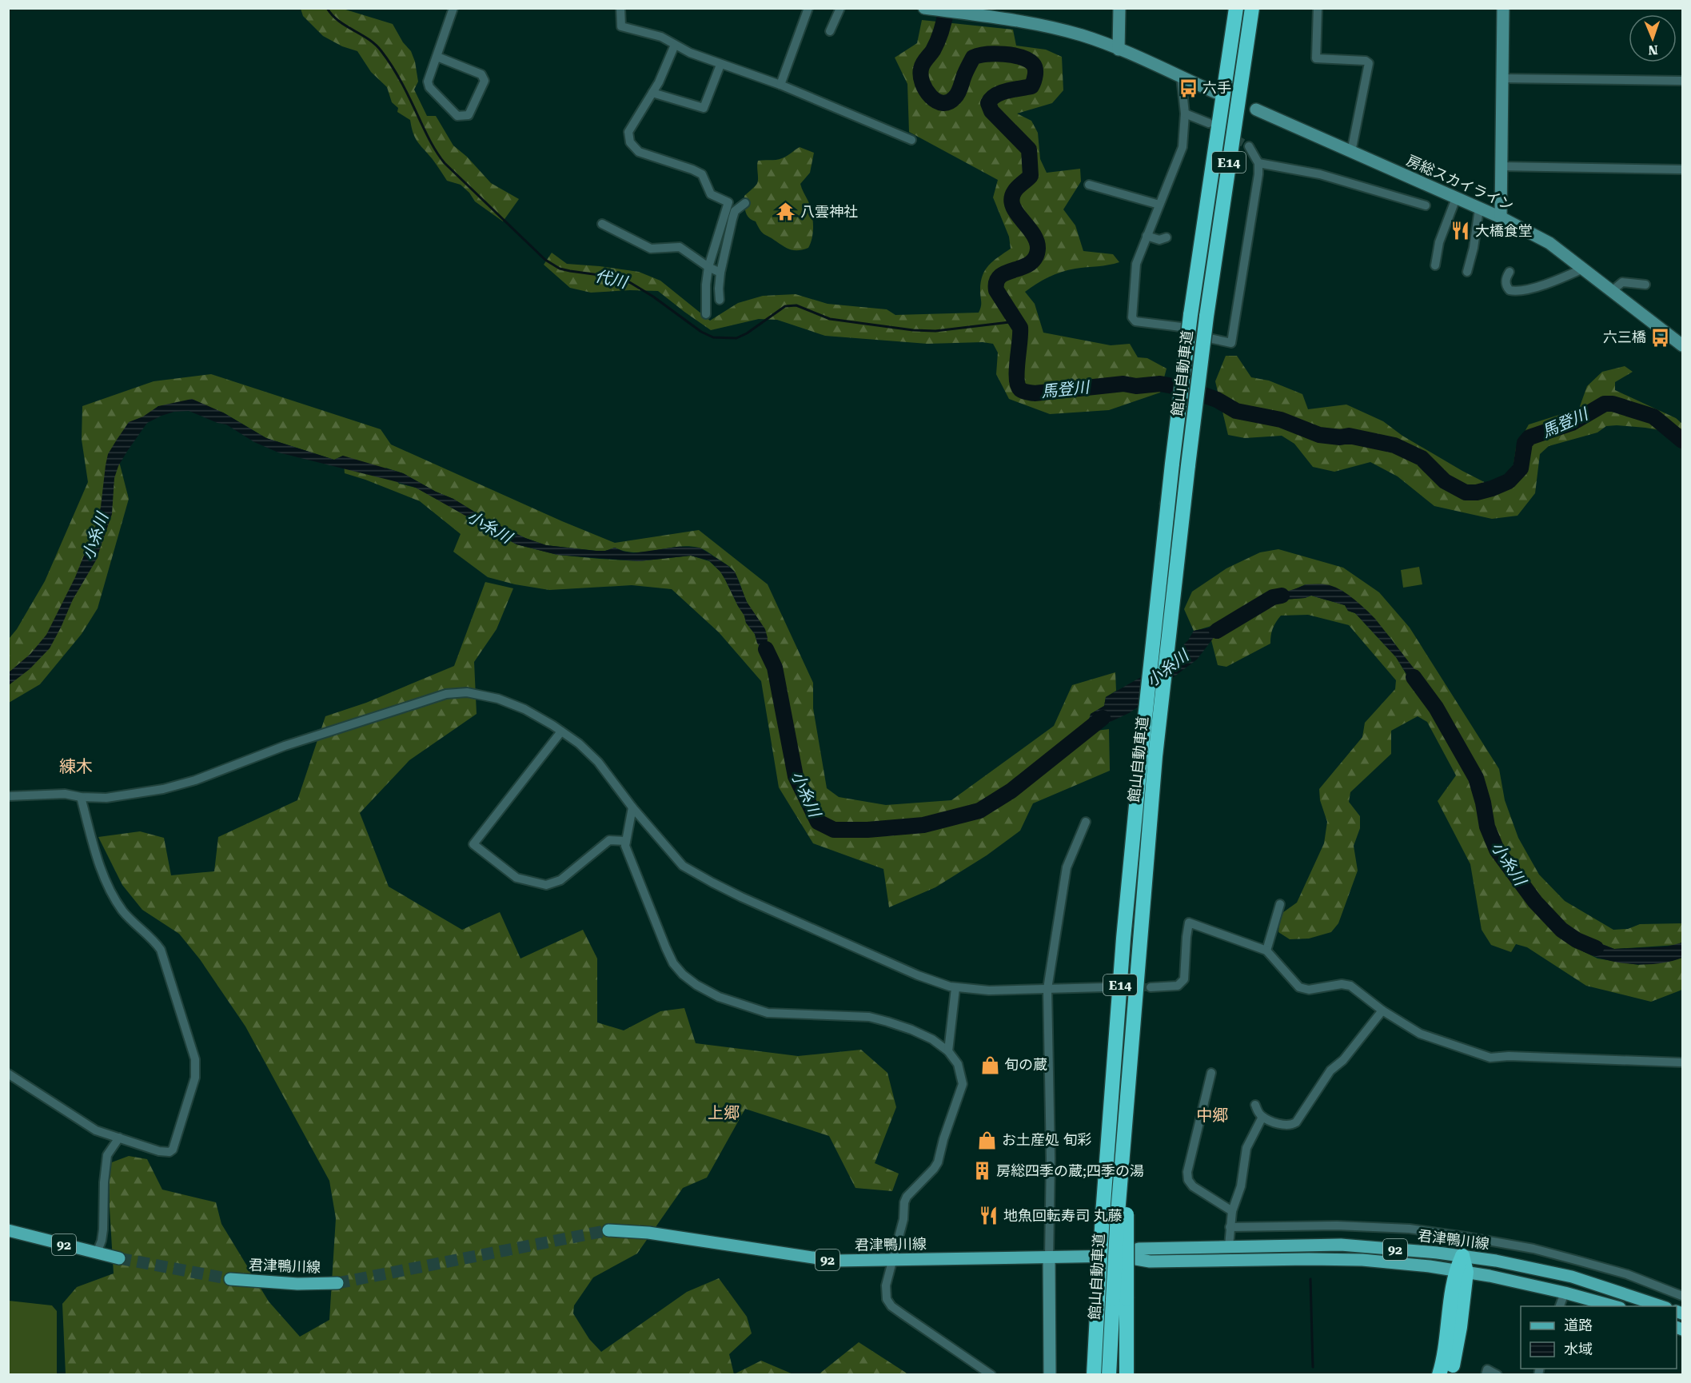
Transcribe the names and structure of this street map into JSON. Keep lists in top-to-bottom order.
{
  "streets": {
    "highway": ["E14", "館山自動車道"],
    "main road": ["房総スカイライン", "君津鴨川線", "92"]
  },
  "districts": ["練木", "上郷", "中郷"],
  "water": ["代川", "馬登川", "小糸川"],
  "places": {
    "bus stop": ["六手", "六三橋"],
    "temple": ["八雲神社"],
    "restaurant": ["大橋食堂", "地魚回転寿司 丸藤"],
    "shop": ["旬の蔵", "お土産処 旬彩"],
    "building": ["房総四季の蔵;四季の湯"]
  },
  "legend": ["道路", "水域"],
  "north": "bottom"
}
